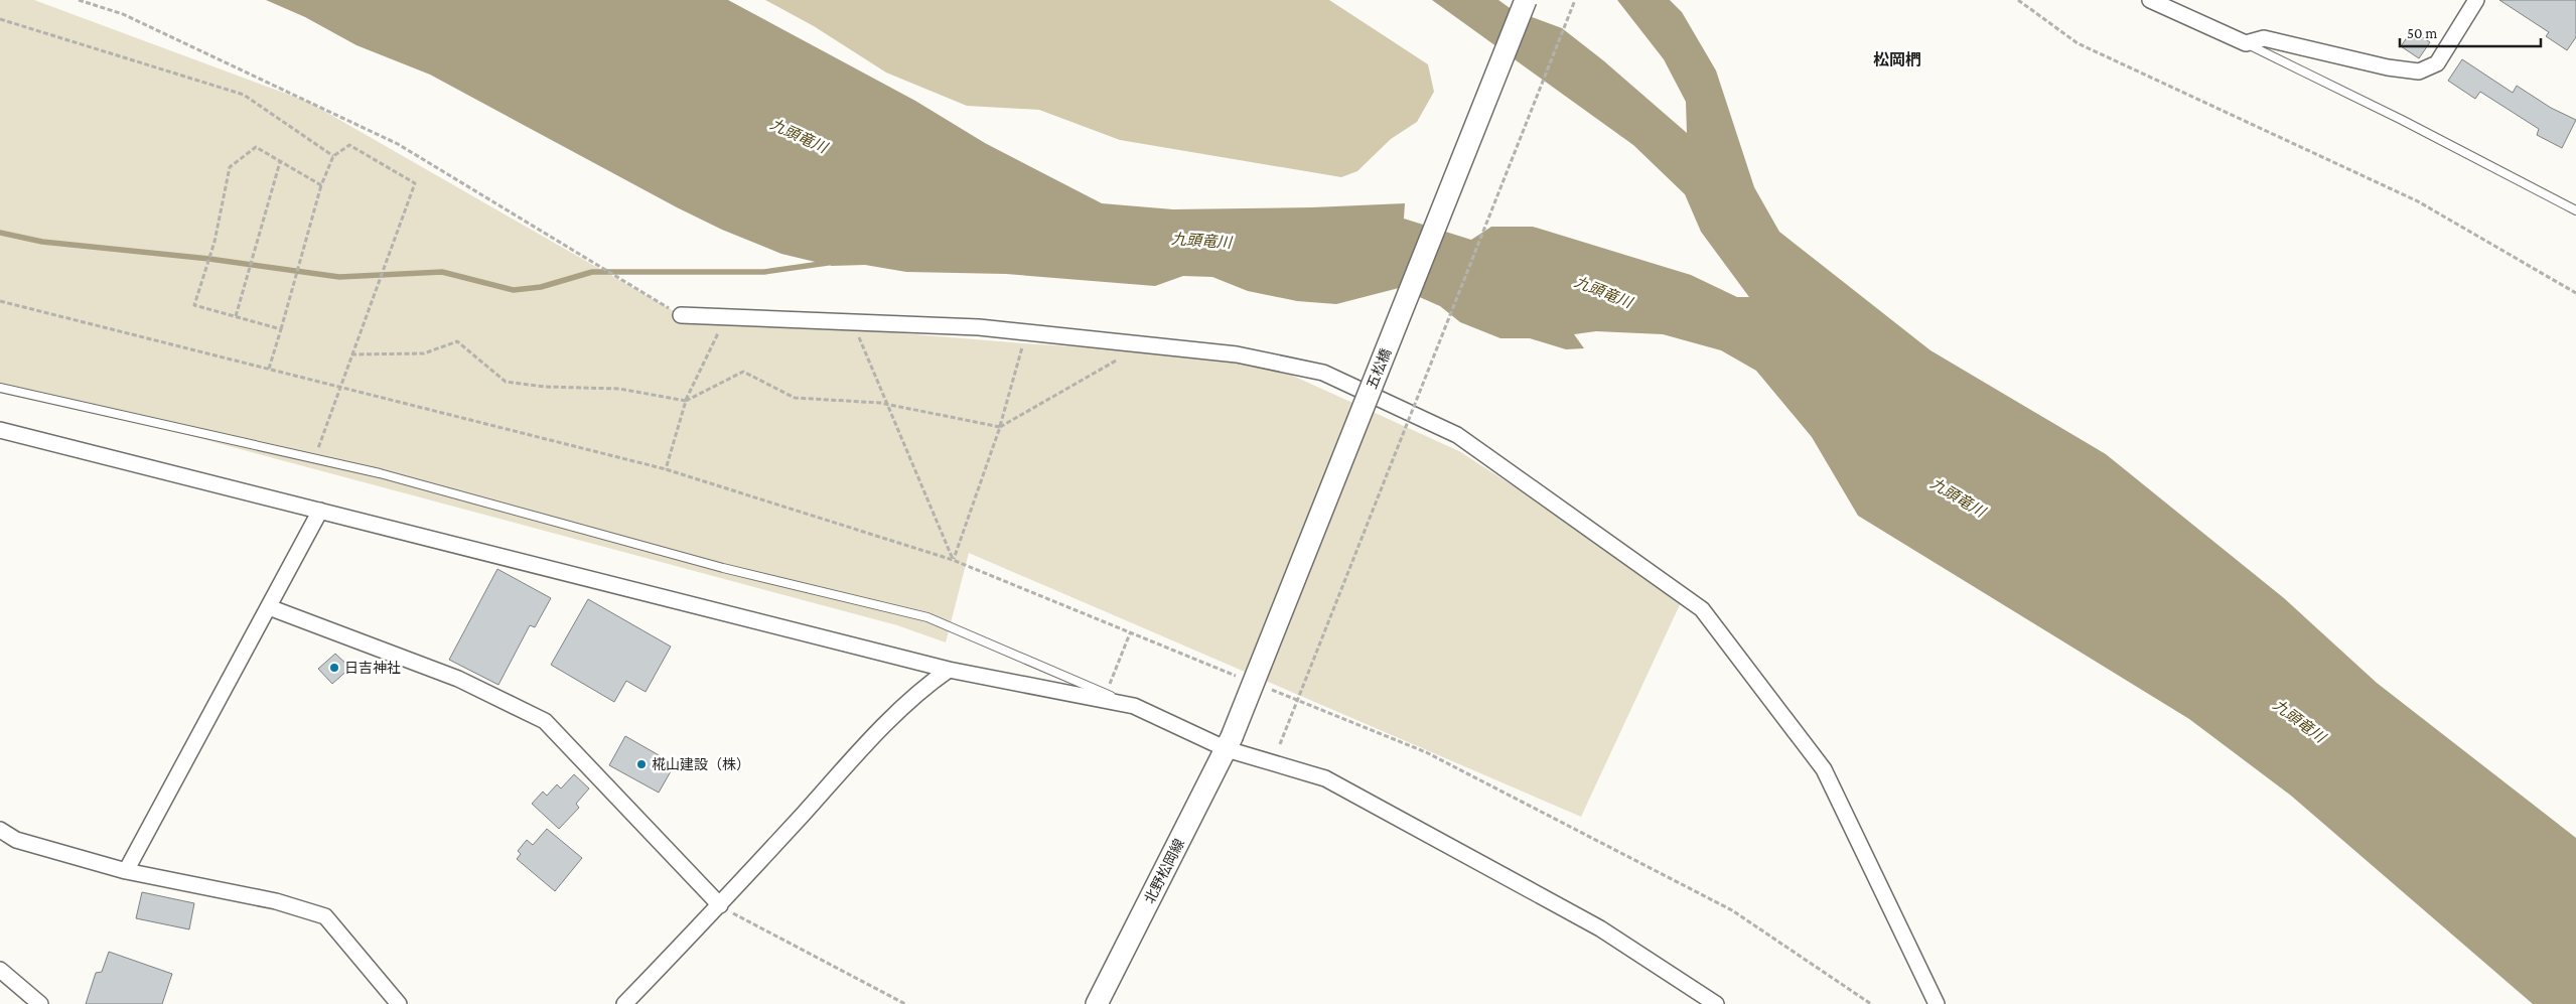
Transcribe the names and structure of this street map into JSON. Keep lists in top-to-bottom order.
{
  "streets": {
    "main road": ["五松橋", "北野松岡線"]
  },
  "crossings": [
    ["五松橋", "北野松岡線"]
  ],
  "districts": ["松岡椚"],
  "water": ["九頭竜川"],
  "places": ["日吉神社", "椛山建設（株）"],
  "scale_bar": "50 m"
}
